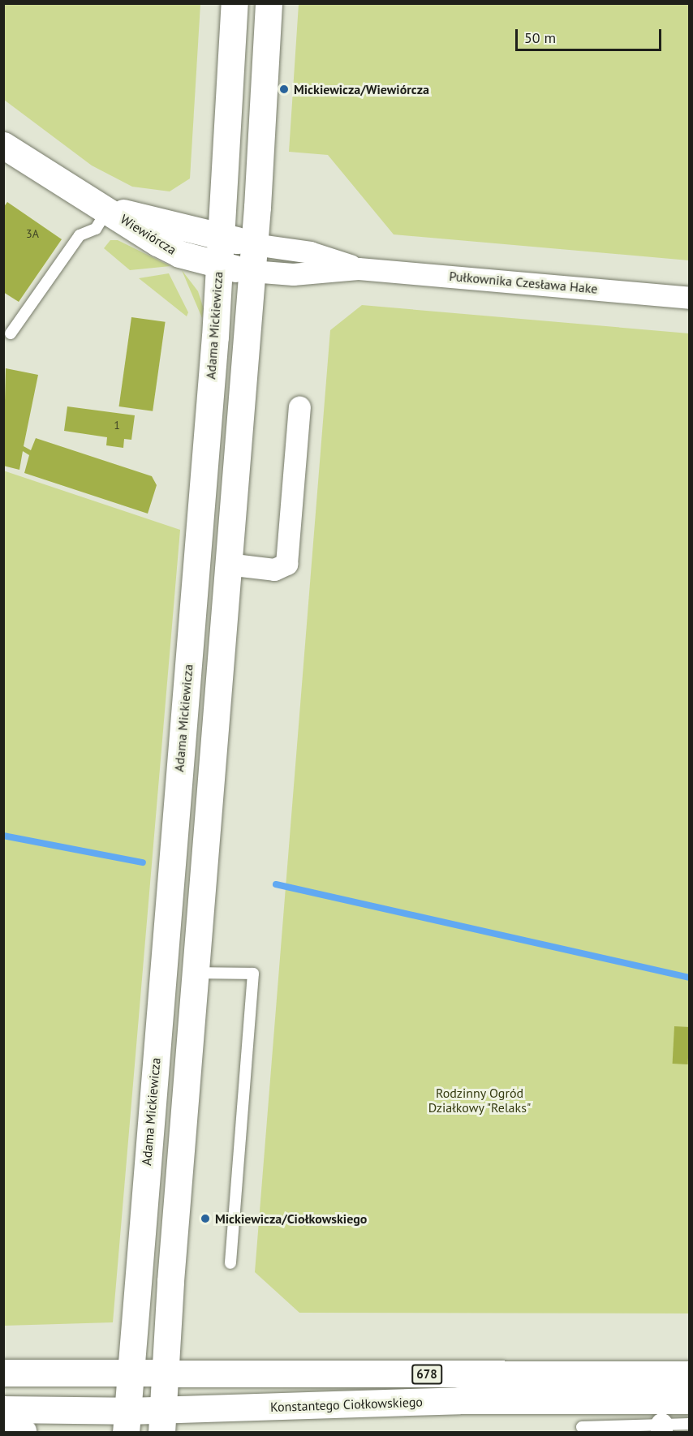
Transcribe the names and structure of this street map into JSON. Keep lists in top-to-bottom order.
{
  "streets": {
    "street": [
      "Wiewiórcza",
      "Pułkownika Czesława Hake",
      "Adama Mickiewicza",
      "678",
      "Konstantego Ciołkowskiego"
    ]
  },
  "crossings": [
    ["Wiewiórcza", "Pułkownika Czesława Hake"],
    ["Wiewiórcza", "Adama Mickiewicza"],
    ["Adama Mickiewicza", "Konstantego Ciołkowskiego"]
  ],
  "parks": ["Rodzinny Ogród Działkowy \"Relaks\""],
  "places": ["Mickiewicza/Wiewiórcza", "Mickiewicza/Ciołkowskiego"],
  "house_numbers": ["3A", "1"],
  "scale_bar": "50 m"
}
